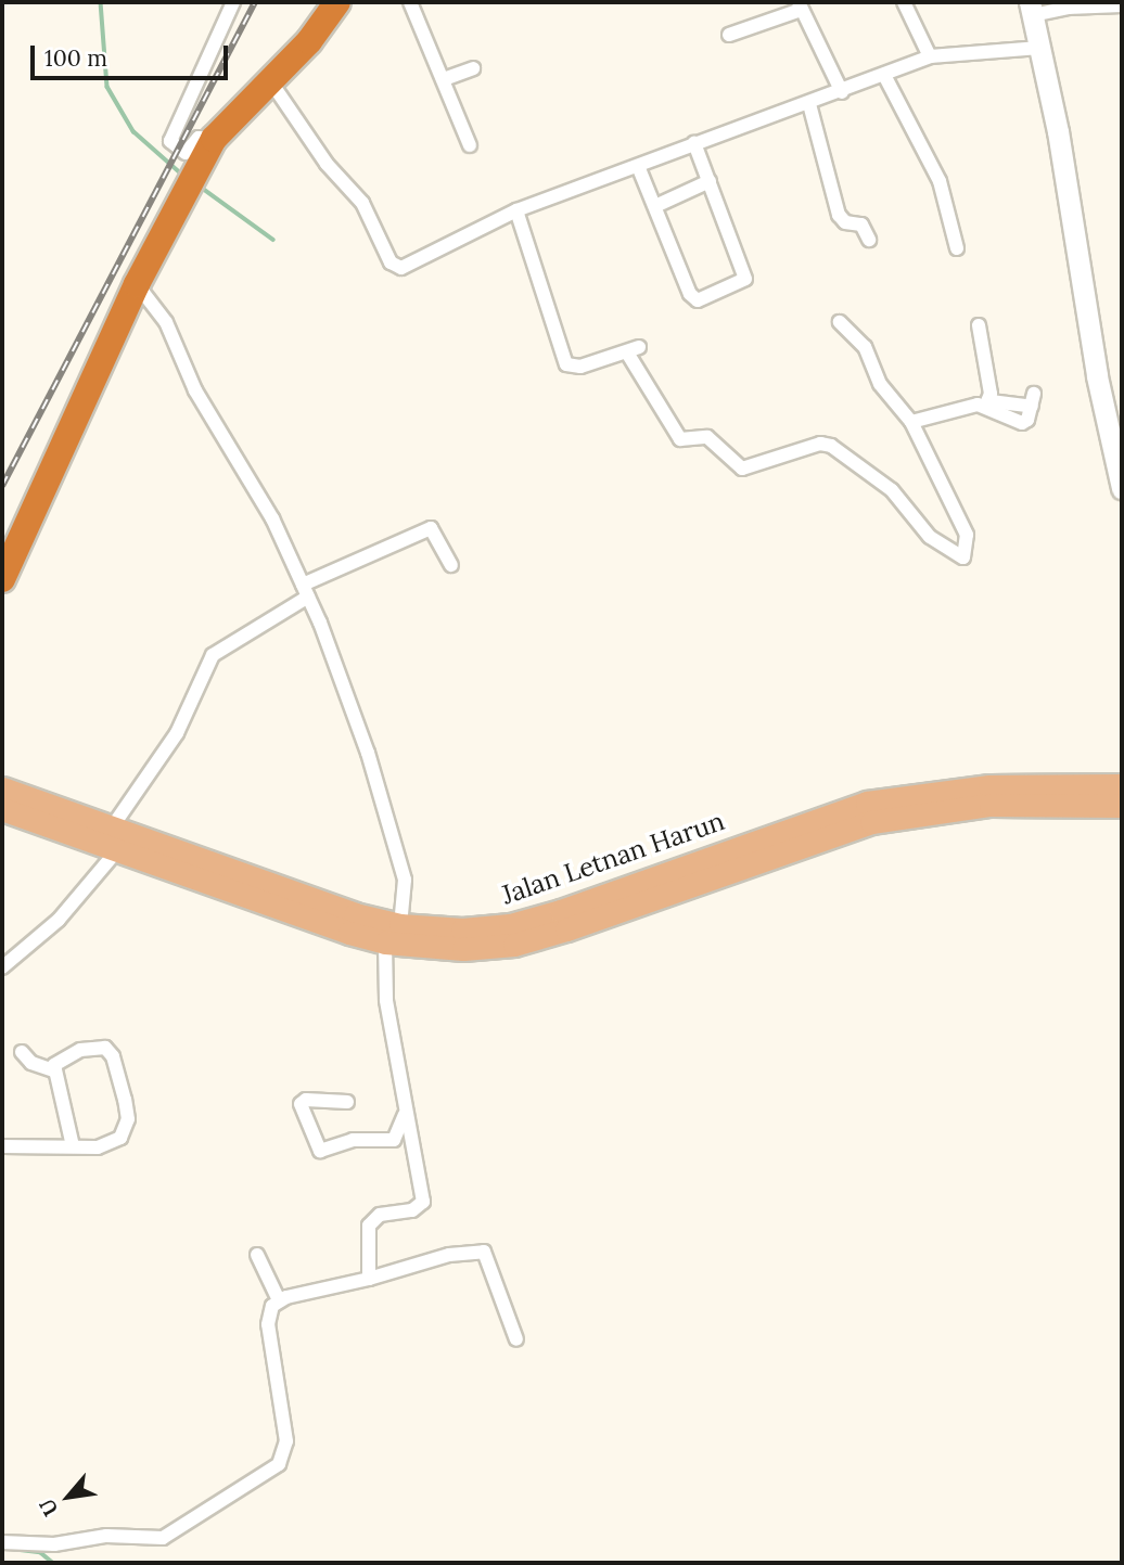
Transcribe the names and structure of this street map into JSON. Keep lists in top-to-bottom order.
{
  "streets": {
    "main road": ["Jalan Letnan Harun"]
  },
  "scale_bar": "100 m",
  "north": "bottom left"
}
